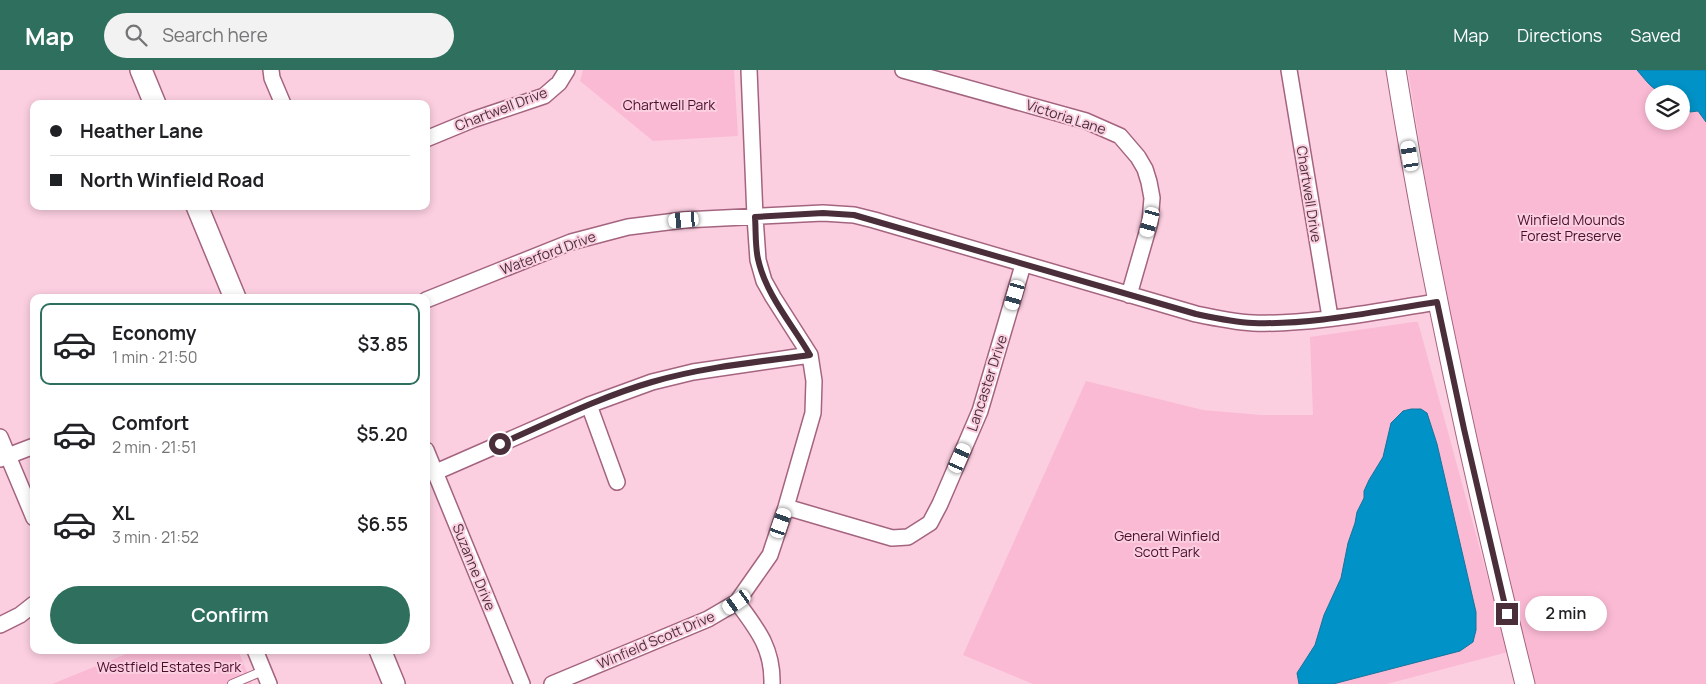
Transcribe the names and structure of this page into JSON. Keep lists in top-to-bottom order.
{
  "streets": {
    "street": [
      "Chartwell Drive",
      "Victoria Lane",
      "Waterford Drive",
      "Lancaster Drive",
      "Suzanne Drive",
      "Winfield Scott Drive"
    ]
  },
  "crossings": [
    ["Chartwell Drive", "Waterford Drive"],
    ["Victoria Lane", "Waterford Drive"],
    ["Waterford Drive", "Lancaster Drive"],
    ["Waterford Drive", "Winfield Scott Drive"],
    ["Lancaster Drive", "Winfield Scott Drive"]
  ],
  "parks": [
    "Chartwell Park",
    "Winfield Mounds Forest Preserve",
    "General Winfield Scott Park",
    "Westfield Estates Park"
  ],
  "page": {
    "header": "Map",
    "search": "Search here",
    "nav": ["Map", "Directions", "Saved"],
    "banner": ["Heather Lane", "North Winfield Road"],
    "list": [
      {
        "name": "Economy",
        "note": "1 min · 21:50",
        "value": "$3.85"
      },
      {
        "name": "Comfort",
        "note": "2 min · 21:51",
        "value": "$5.20"
      },
      {
        "name": "XL",
        "note": "3 min · 21:52",
        "value": "$6.55"
      }
    ],
    "buttons": "Confirm",
    "bubble": "2 min"
  }
}
